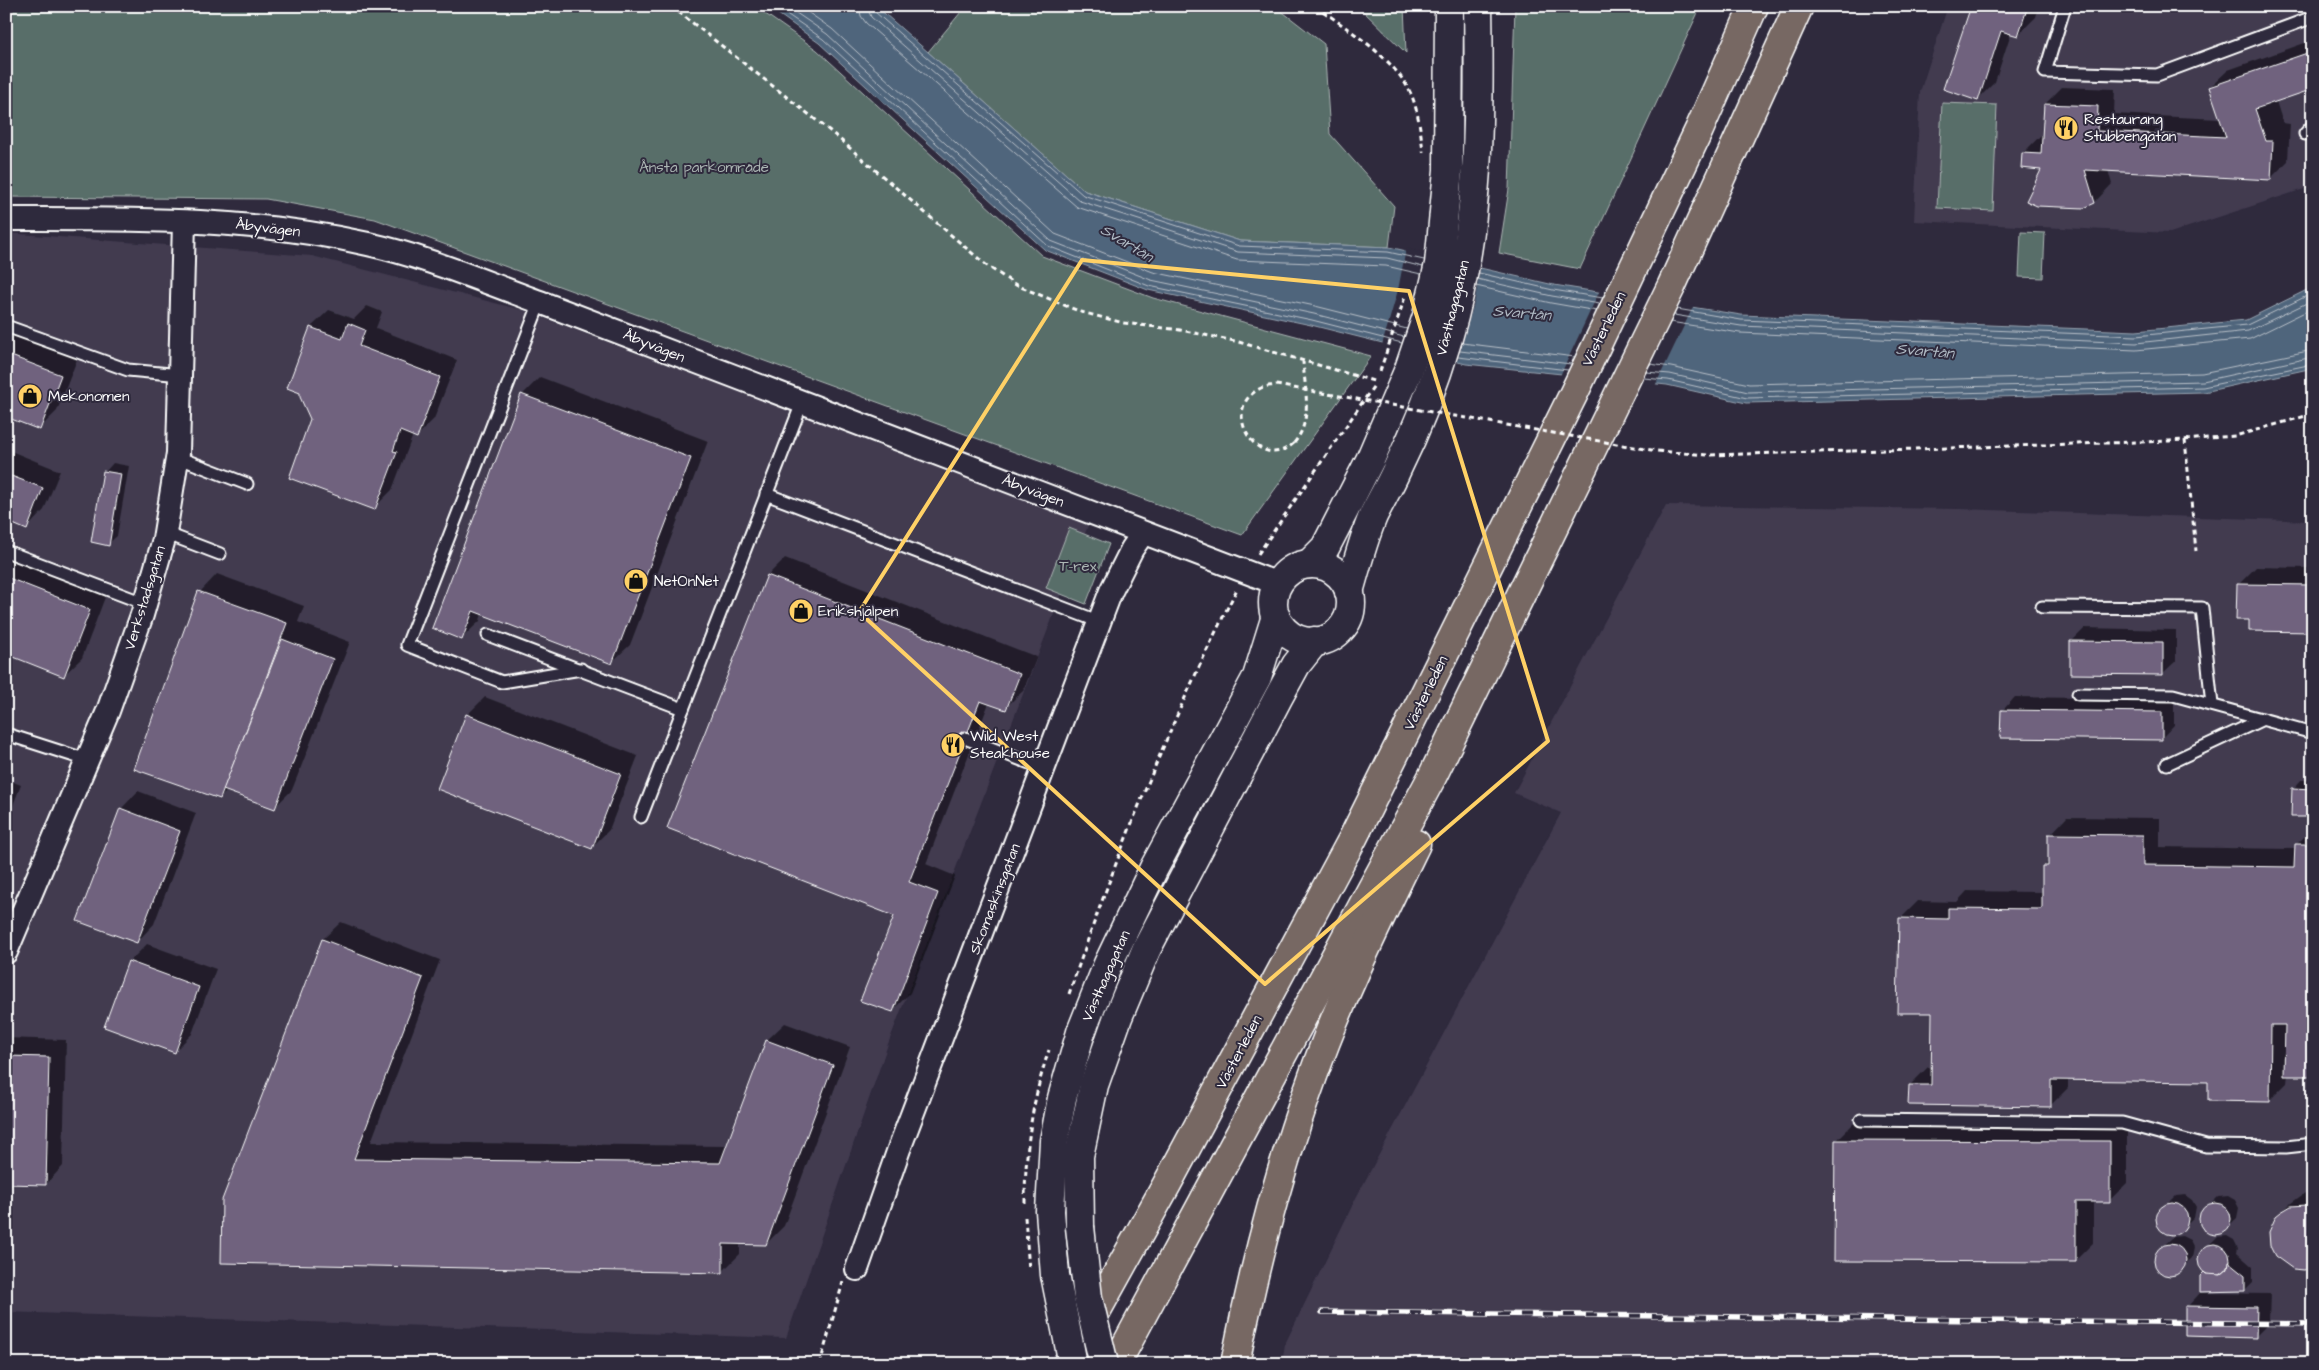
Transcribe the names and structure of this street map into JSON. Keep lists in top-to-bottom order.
{
  "streets": {
    "highway": ["Västerleden"],
    "main road": ["Västhagagatan"],
    "street": ["Åbyvägen", "Verkstadsgatan", "Skomaskinsgatan"]
  },
  "crossings": [
    ["Åbyvägen", "Västhagagatan"],
    ["Åbyvägen", "Verkstadsgatan"],
    ["Åbyvägen", "Skomaskinsgatan"]
  ],
  "water": ["Svartån"],
  "parks": ["Ånsta parkområde", "T-rex"],
  "places": {
    "restaurant": ["Restaurang Stubbengatan", "Wild West Steakhouse"],
    "shop": ["Mekonomen", "NetOnNet", "Erikshjälpen"]
  }
}
